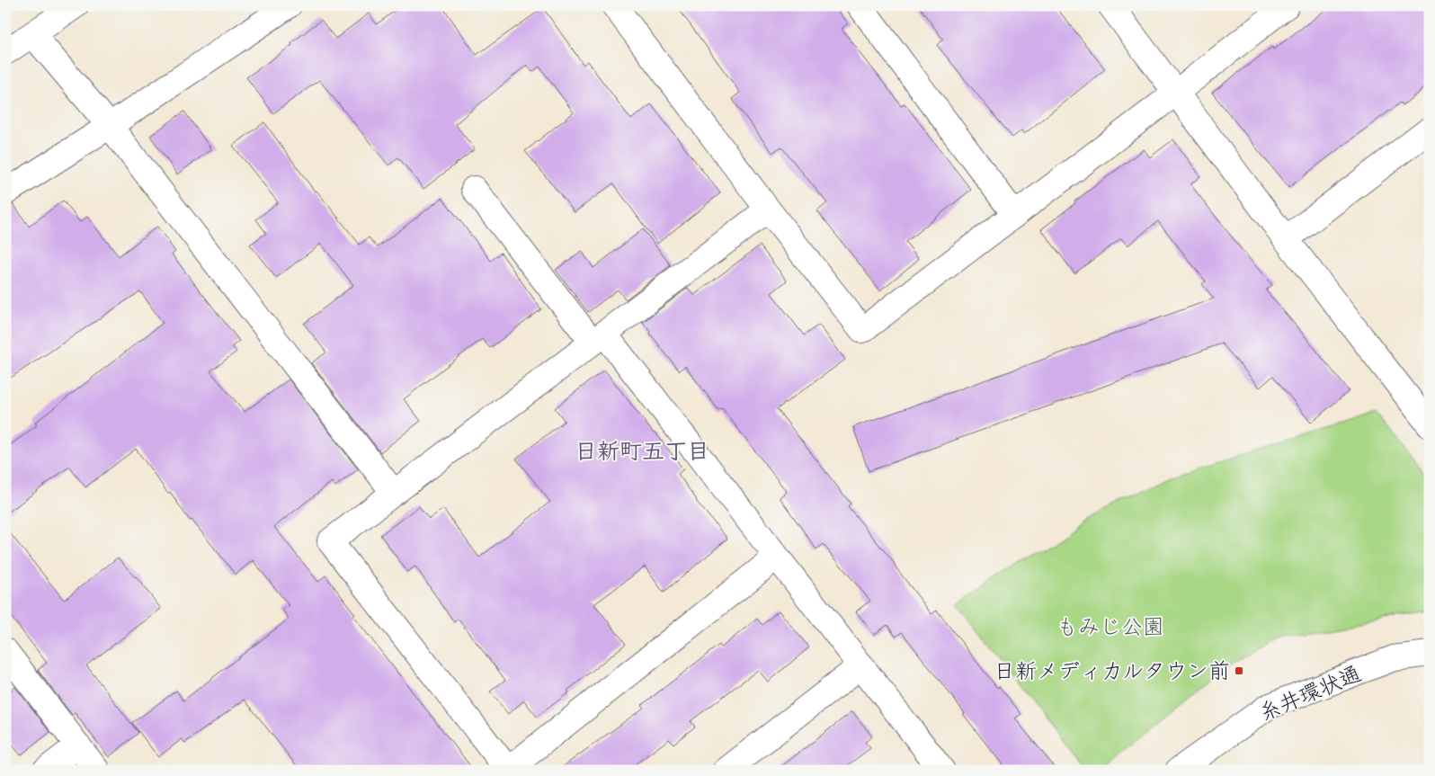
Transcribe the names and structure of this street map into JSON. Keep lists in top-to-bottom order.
{
  "streets": {
    "street": ["糸井環状通"]
  },
  "districts": ["日新町五丁目"],
  "parks": ["もみじ公園"],
  "places": {
    "transit": ["日新メディカルタウン前"]
  }
}
